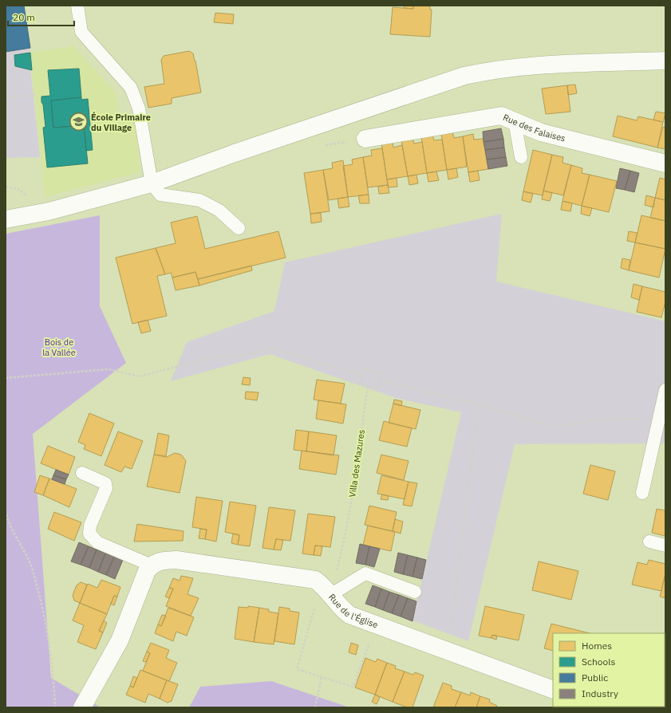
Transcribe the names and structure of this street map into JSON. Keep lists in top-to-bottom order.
{
  "streets": {
    "street": ["Rue des Falaises", "Rue de l'Église"],
    "path": ["Villa des Mazures"]
  },
  "parks": ["Bois de la Vallée"],
  "places": {
    "school or university": ["École Primaire du Village"]
  },
  "legend": [
    "Homes",
    "Schools",
    "Public",
    "Industry"
  ],
  "scale_bar": "20 m"
}
